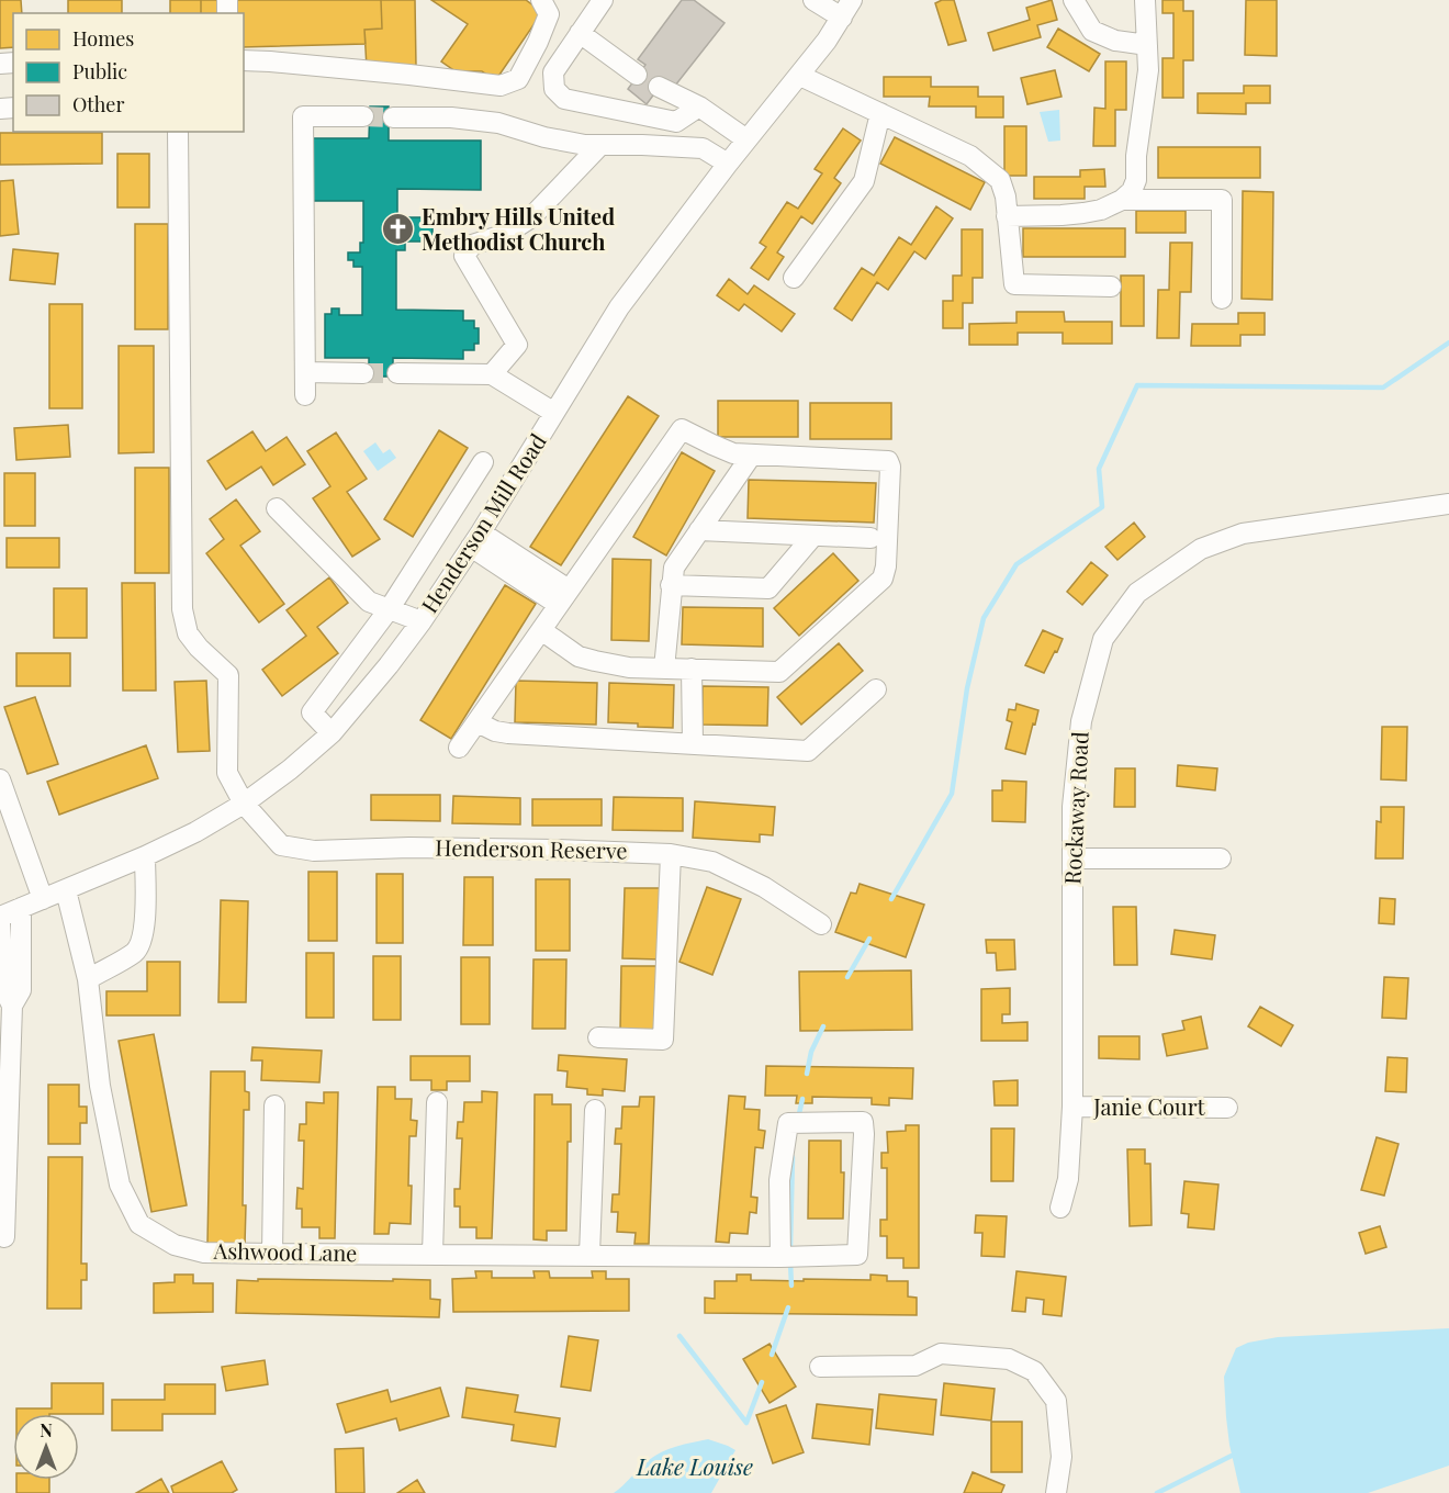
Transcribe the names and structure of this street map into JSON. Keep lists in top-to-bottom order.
{
  "streets": {
    "street": [
      "Henderson Mill Road",
      "Rockaway Road",
      "Henderson Reserve",
      "Janie Court",
      "Ashwood Lane"
    ]
  },
  "crossings": [
    ["Henderson Mill Road", "Henderson Reserve"],
    ["Henderson Mill Road", "Ashwood Lane"],
    ["Rockaway Road", "Janie Court"]
  ],
  "water": ["Lake Louise"],
  "places": {
    "church": ["Embry Hills United Methodist Church"]
  },
  "legend": ["Homes", "Public", "Other"],
  "north": "top"
}
